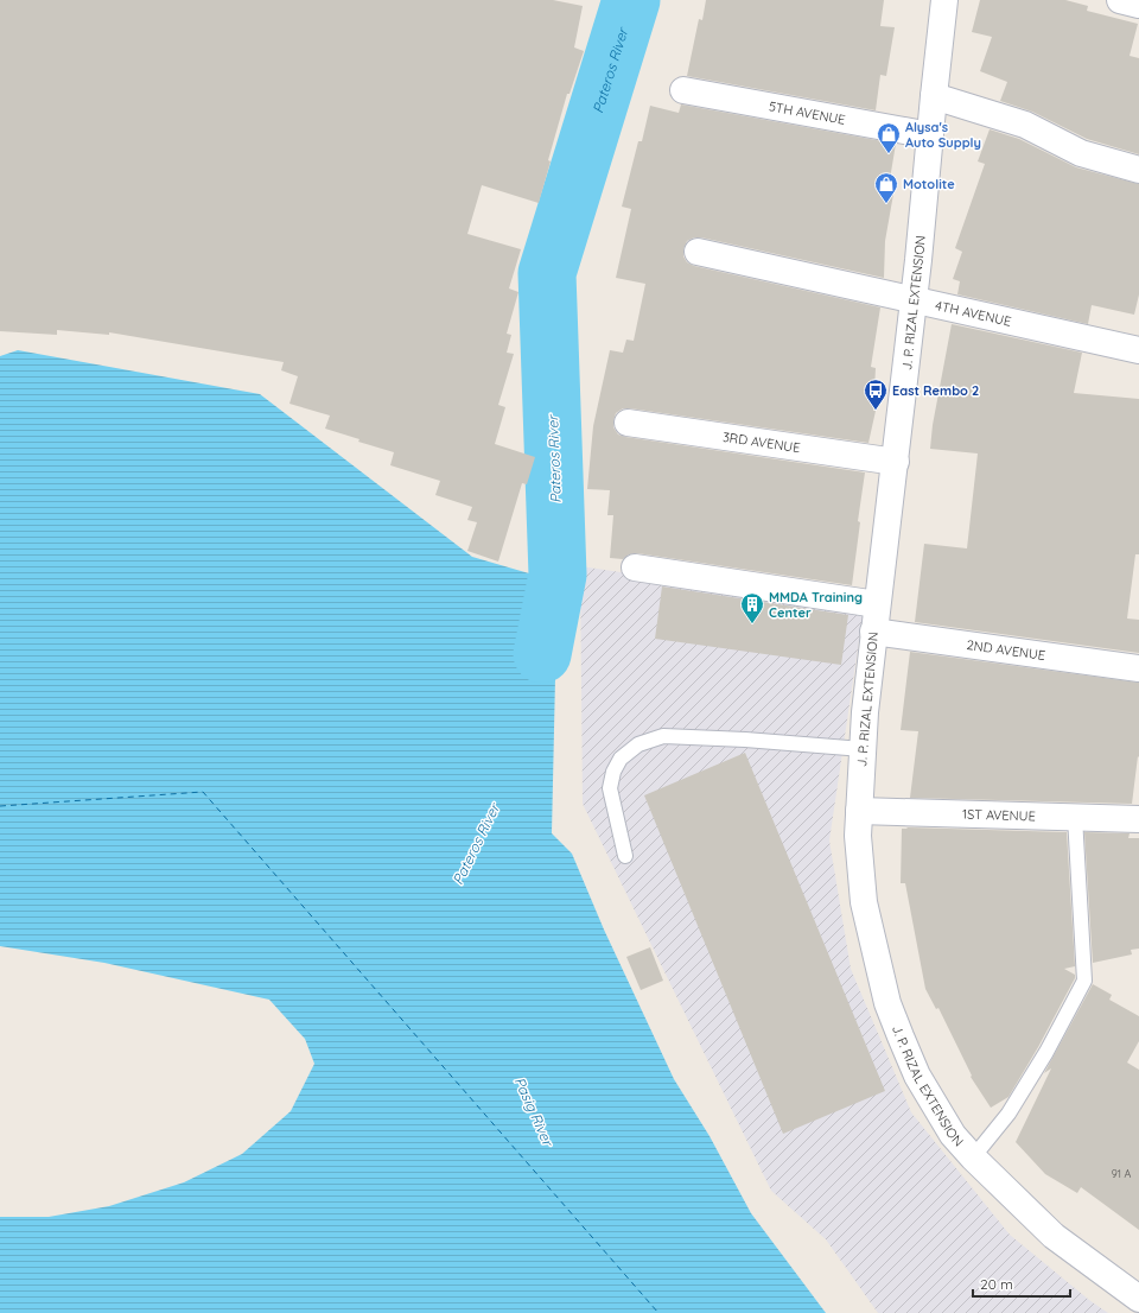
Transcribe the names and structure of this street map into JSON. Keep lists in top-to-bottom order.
{
  "streets": {
    "street": [
      "5TH AVENUE",
      "J. P. RIZAL EXTENSION",
      "4TH AVENUE",
      "3RD AVENUE",
      "2ND AVENUE",
      "1ST AVENUE"
    ]
  },
  "crossings": [
    ["5TH AVENUE", "J. P. RIZAL EXTENSION"],
    ["J. P. RIZAL EXTENSION", "4TH AVENUE"],
    ["J. P. RIZAL EXTENSION", "3RD AVENUE"],
    ["J. P. RIZAL EXTENSION", "2ND AVENUE"],
    ["J. P. RIZAL EXTENSION", "1ST AVENUE"]
  ],
  "water": ["Pateros River", "Pasig River"],
  "places": {
    "shop": ["Alysa's Auto Supply", "Motolite"],
    "bus stop": ["East Rembo 2"],
    "building": ["MMDA Training Center"]
  },
  "house_numbers": ["91 A"],
  "scale_bar": "20 m"
}
